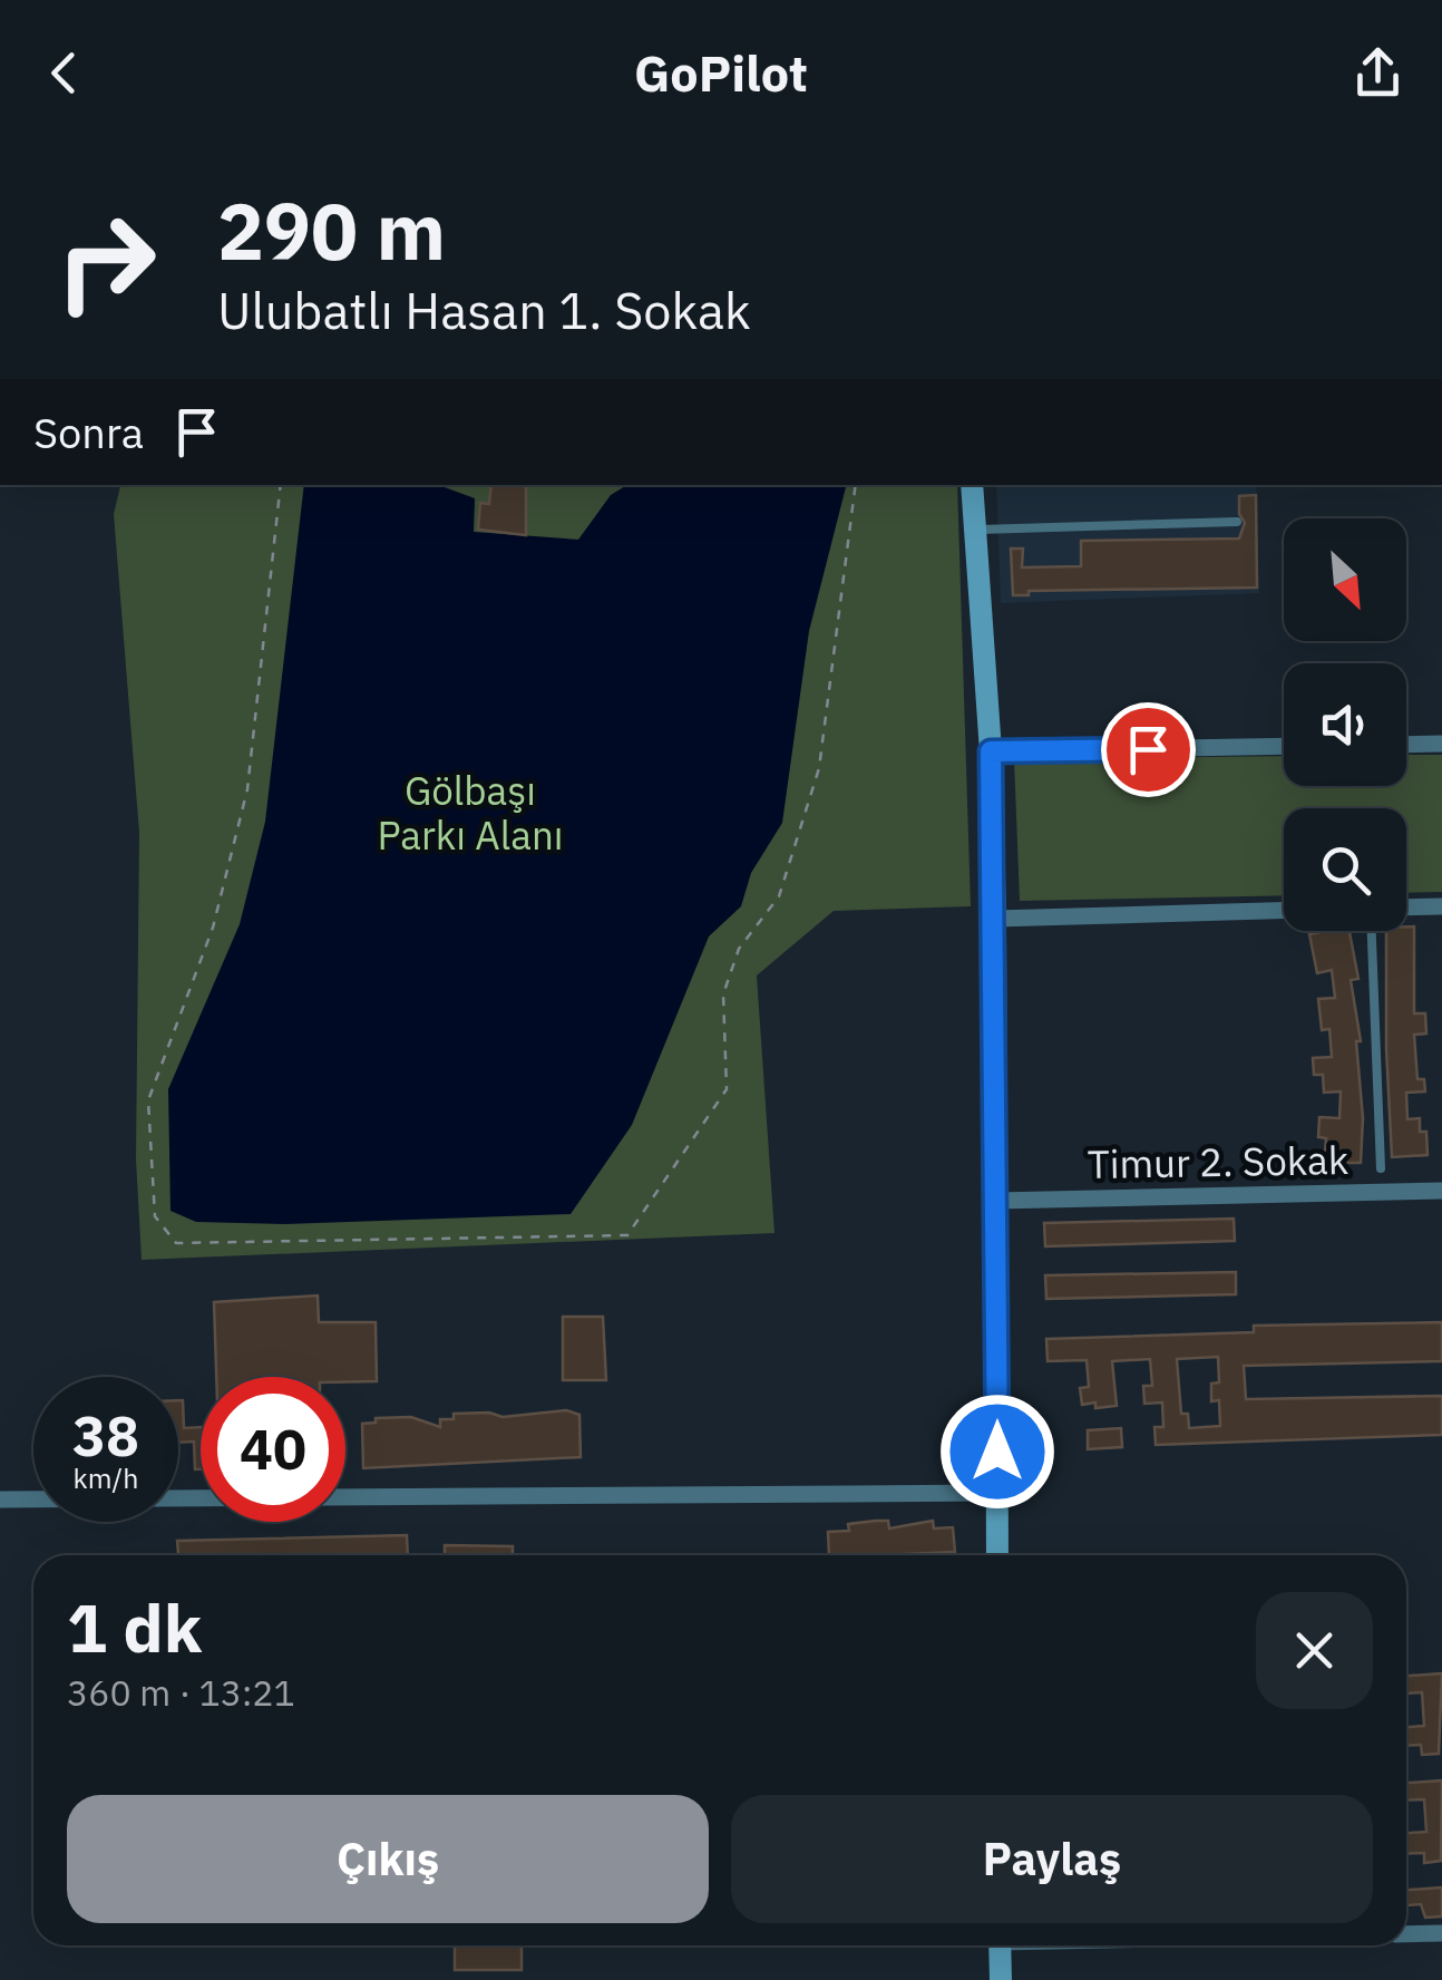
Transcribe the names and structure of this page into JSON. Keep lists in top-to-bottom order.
{
  "streets": {
    "street": ["Timur 2. Sokak"]
  },
  "parks": ["Gölbaşı Parkı Alanı"],
  "north": "bottom right",
  "page": {
    "header": "GoPilot",
    "turn": ["290 m", "Ulubatlı Hasan 1. Sokak"],
    "then": "Sonra",
    "speed": "38 km/h",
    "limit": "40",
    "heading": ["1 dk", "360 m · 13:21"],
    "buttons": ["Çıkış", "Paylaş"]
  }
}
